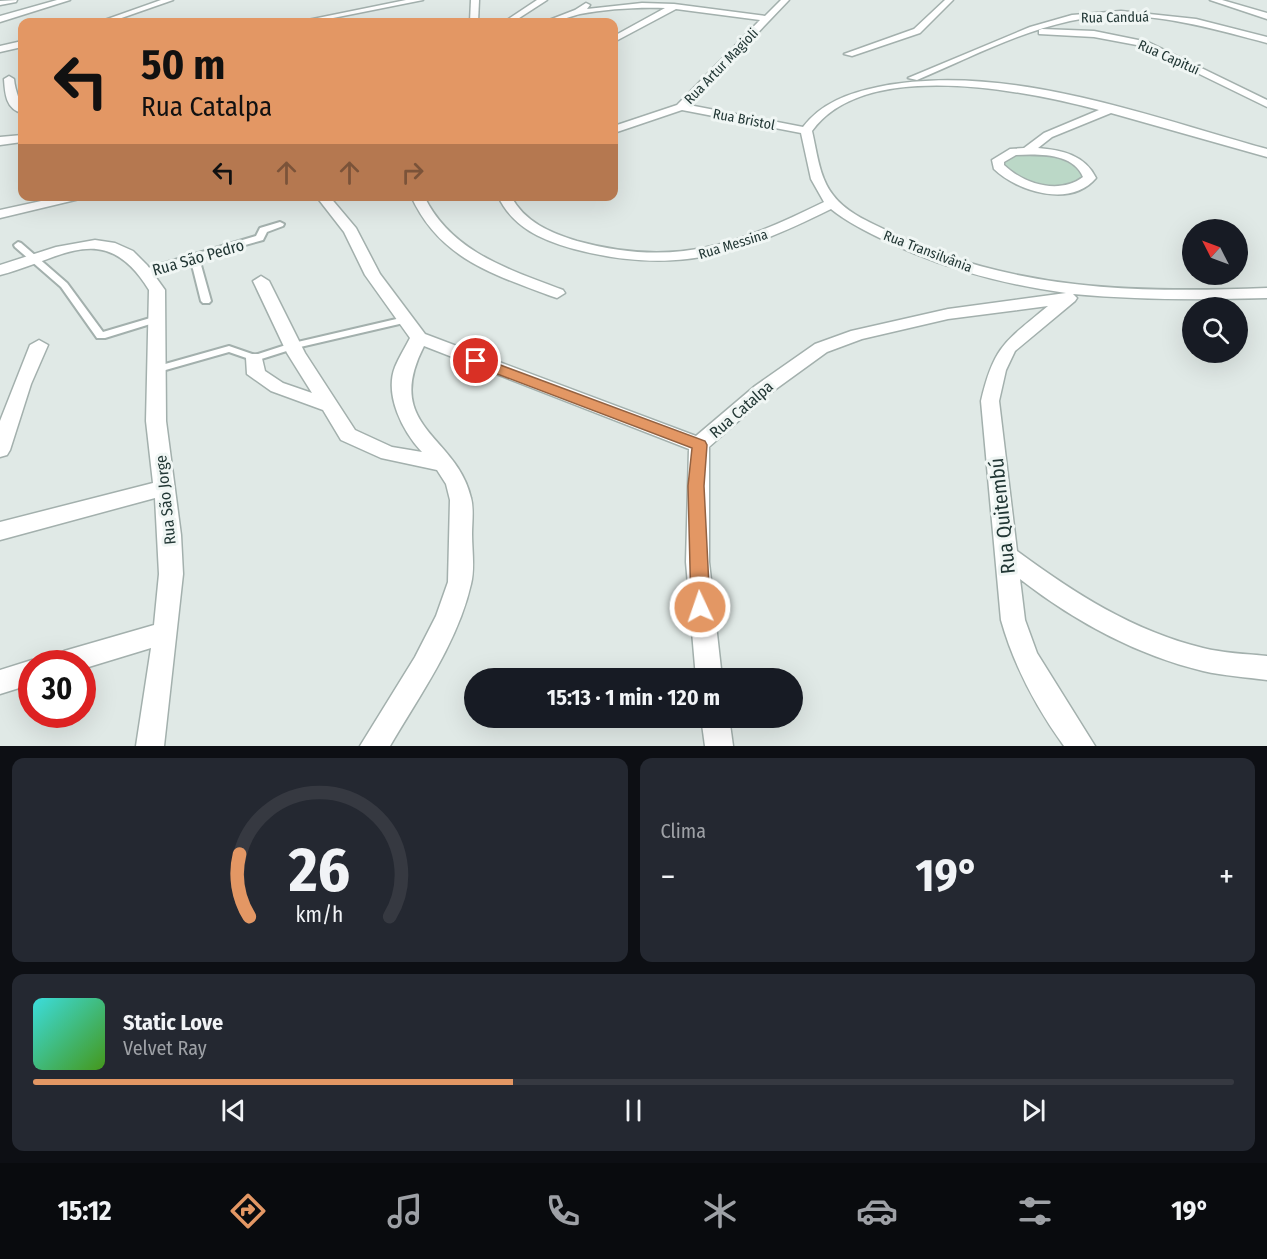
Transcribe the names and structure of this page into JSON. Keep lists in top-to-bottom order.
{
  "streets": {
    "street": [
      "Rua Canduá",
      "Rua Capituí",
      "Rua Artur Magioli",
      "Rua Bristol",
      "Rua Messina",
      "Rua Transilvânia",
      "Rua Catalpa",
      "Rua São Jorge",
      "Rua Quitembú"
    ],
    "lane": ["Rua São Pedro"]
  },
  "crossings": [
    ["Rua Canduá", "Rua Capituí"],
    ["Rua Artur Magioli", "Rua Bristol"],
    ["Rua Messina", "Rua Transilvânia"],
    ["Rua Transilvânia", "Rua Catalpa"],
    ["Rua São Pedro", "Rua São Jorge"],
    ["Rua Catalpa", "Rua Quitembú"]
  ],
  "north": "top left",
  "page": {
    "turn": ["50 m", "Rua Catalpa"],
    "limit": "30",
    "trip": "15:13 · 1 min · 120 m",
    "tile": "Clima",
    "heat": ["−", "19°", "+"],
    "song": ["Static Love", "Velvet Ray"],
    "tabs": ["15:12", "19°"],
    "gauge": ["26", "km/h"]
  }
}
